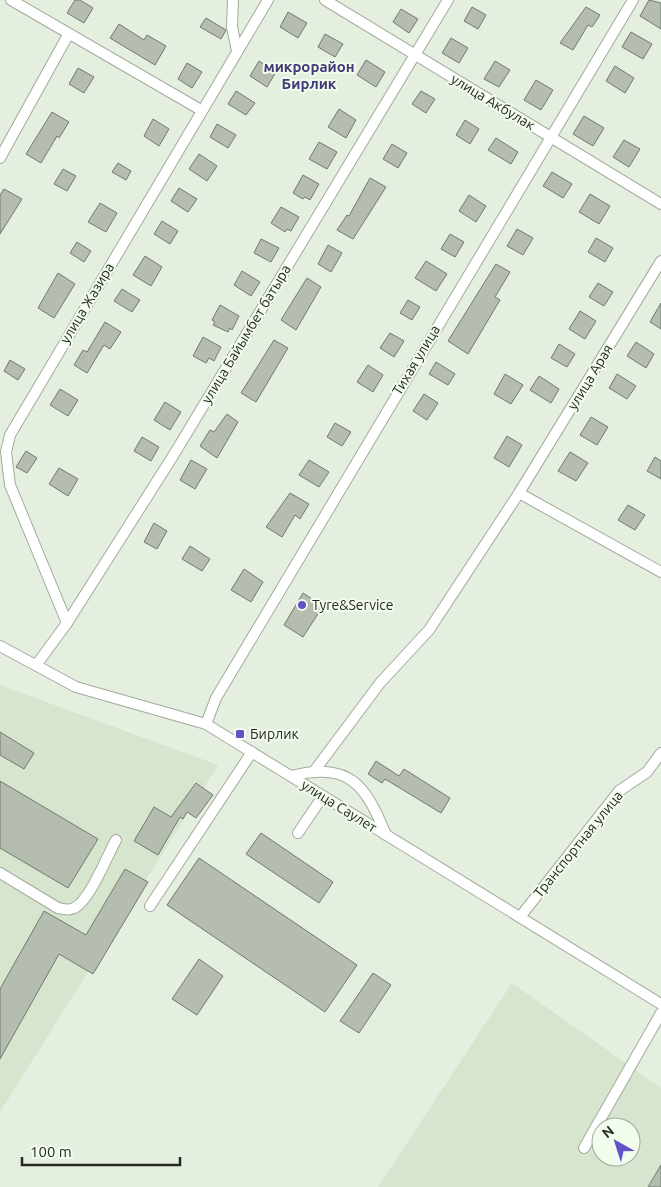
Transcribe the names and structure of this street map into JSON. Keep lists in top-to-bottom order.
{
  "streets": {
    "street": [
      "улица Акбулак",
      "улица Жазира",
      "улица Байымбет батыра",
      "Тихая улица",
      "улица Арая",
      "улица Саулет",
      "Транспортная улица"
    ]
  },
  "crossings": [
    ["улица Акбулак", "улица Байымбет батыра"],
    ["улица Акбулак", "Тихая улица"],
    ["улица Жазира", "улица Байымбет батыра"],
    ["улица Байымбет батыра", "улица Саулет"],
    ["Тихая улица", "улица Саулет"],
    ["улица Саулет", "Транспортная улица"]
  ],
  "districts": ["микрорайон Бирлик"],
  "places": {
    "other": ["Tyre&Service"],
    "transit": ["Бирлик"]
  },
  "scale_bar": "100 m",
  "north": "top left"
}
